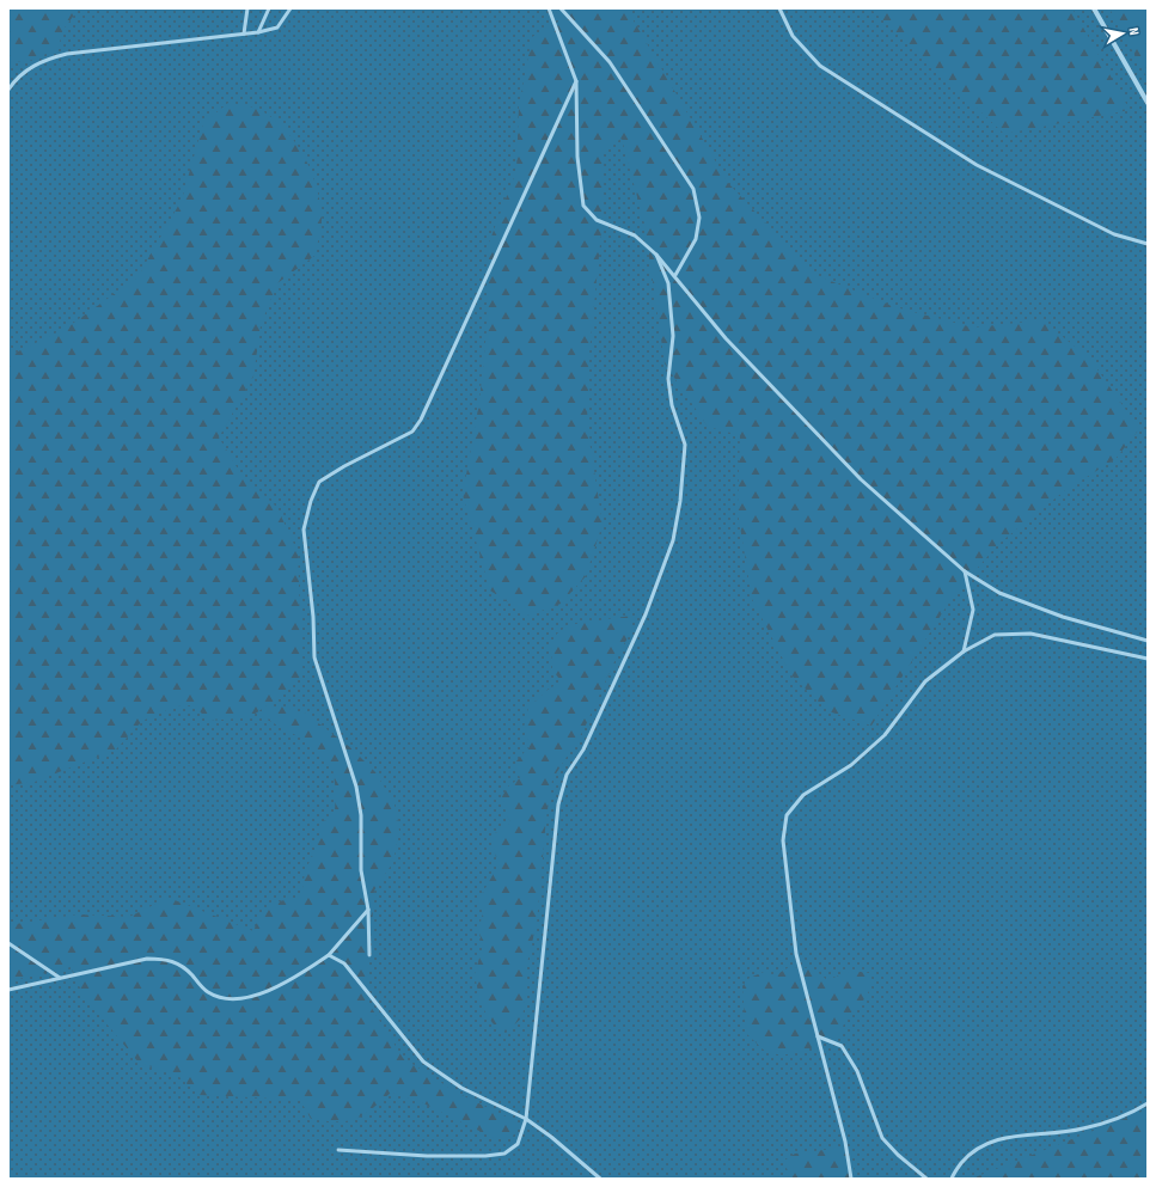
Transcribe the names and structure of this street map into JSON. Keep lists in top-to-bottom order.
{
  "north": "right"
}
